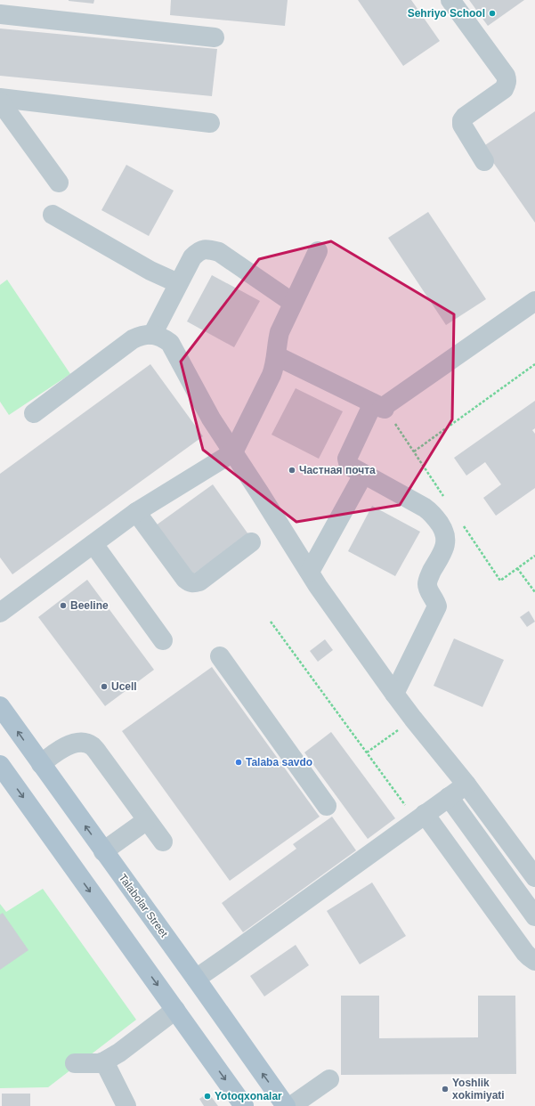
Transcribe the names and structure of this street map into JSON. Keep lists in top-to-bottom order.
{
  "streets": {
    "main road": ["Talabolar Street"]
  },
  "places": [
    "Sehriyo School",
    "Частная почта",
    "Beeline",
    "Ucell",
    "Talaba savdo",
    "Yoshlik xokimiyati",
    "Yotoqxonalar"
  ]
}
